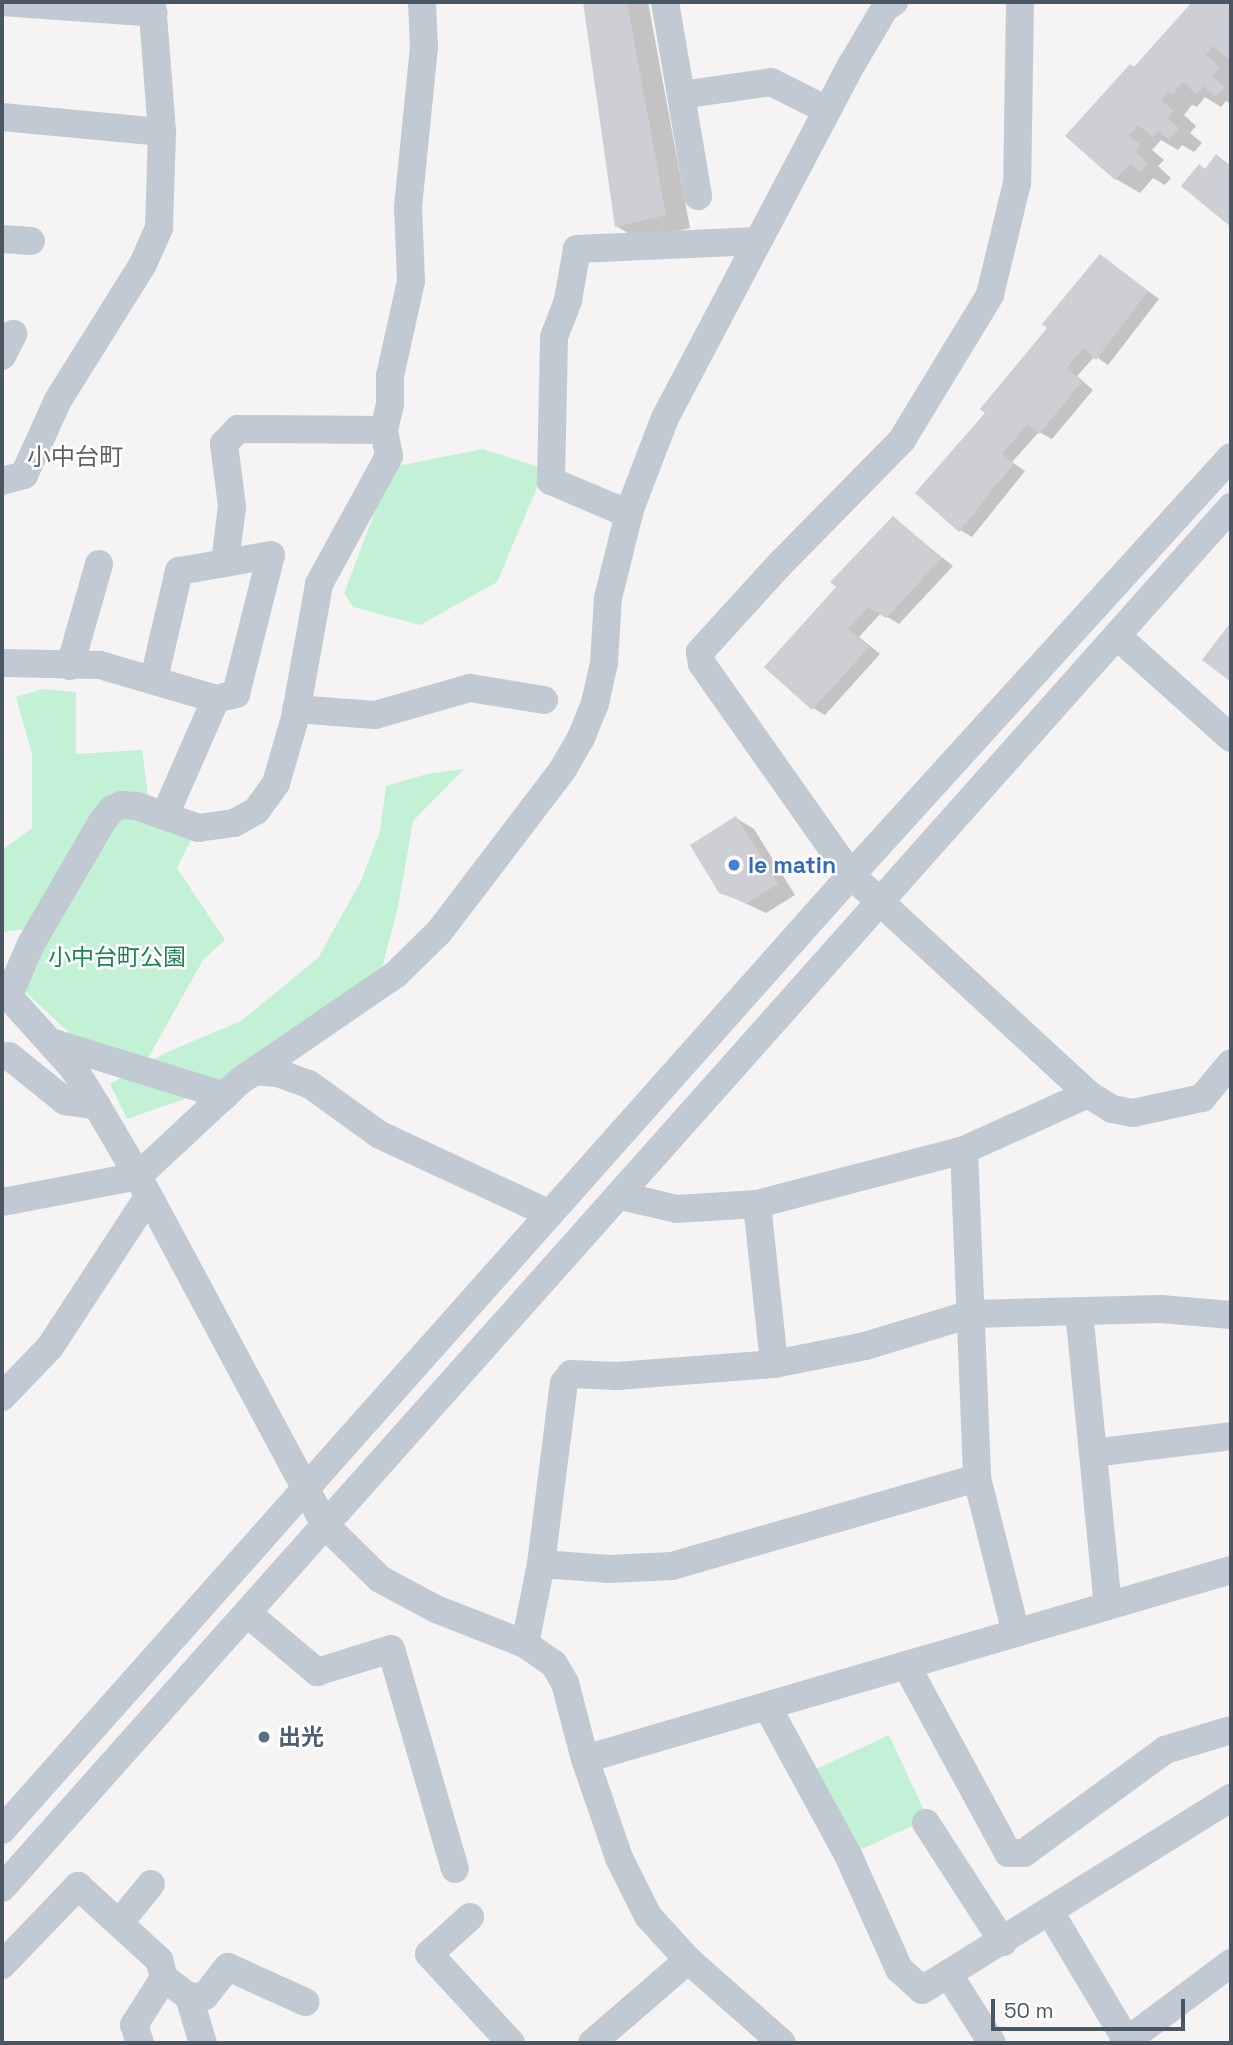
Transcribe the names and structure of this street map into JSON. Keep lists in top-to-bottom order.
{
  "districts": ["小中台町"],
  "parks": ["小中台町公園"],
  "places": ["le matin", "出光"],
  "scale_bar": "50 m"
}
